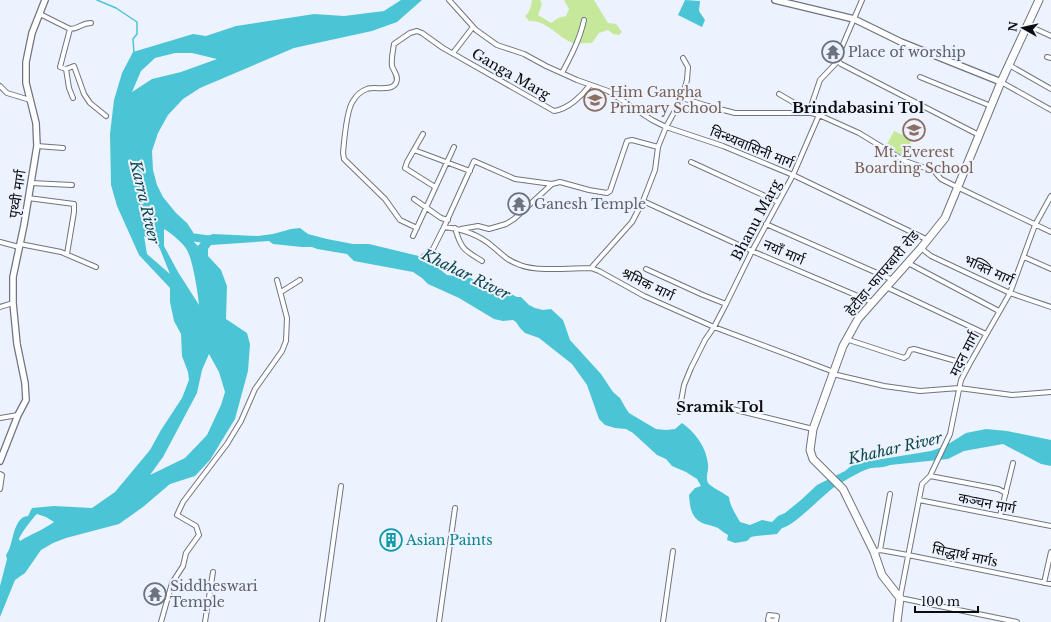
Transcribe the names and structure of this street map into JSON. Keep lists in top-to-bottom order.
{
  "streets": {
    "highway": ["हेटौडा-फापरबारी रोड"],
    "street": [
      "Ganga Marg",
      "विन्ध्यवासिनी मार्ग",
      "पृथ्वी मार्ग",
      "Bhanu Marg",
      "नयाँ मार्ग",
      "भक्ति मार्ग",
      "श्रमिक मार्ग",
      "मदन मार्ग",
      "कञ्चन मार्ग",
      "सिद्धार्थ मार्गs"
    ]
  },
  "crossings": [
    ["Ganga Marg", "विन्ध्यवासिनी मार्ग"],
    ["विन्ध्यवासिनी मार्ग", "Bhanu Marg"],
    ["विन्ध्यवासिनी मार्ग", "हेटौडा-फापरबारी रोड"],
    ["Bhanu Marg", "नयाँ मार्ग"],
    ["Bhanu Marg", "श्रमिक मार्ग"],
    ["नयाँ मार्ग", "हेटौडा-फापरबारी रोड"],
    ["भक्ति मार्ग", "हेटौडा-फापरबारी रोड"],
    ["भक्ति मार्ग", "मदन मार्ग"],
    ["हेटौडा-फापरबारी रोड", "श्रमिक मार्ग"],
    ["हेटौडा-फापरबारी रोड", "मदन मार्ग"],
    ["हेटौडा-फापरबारी रोड", "सिद्धार्थ मार्गs"],
    ["श्रमिक मार्ग", "मदन मार्ग"],
    ["मदन मार्ग", "कञ्चन मार्ग"],
    ["मदन मार्ग", "सिद्धार्थ मार्गs"]
  ],
  "districts": ["Brindabasini Tol", "Sramik Tol"],
  "water": ["Karra River", "Khahar River"],
  "places": {
    "temple": ["Place of worship", "Ganesh Temple", "Siddheswari Temple"],
    "school or university": ["Him Gangha Primary School", "Mt. Everest Boarding School"],
    "building": ["Asian Paints"]
  },
  "scale_bar": "100 m",
  "north": "left"
}
